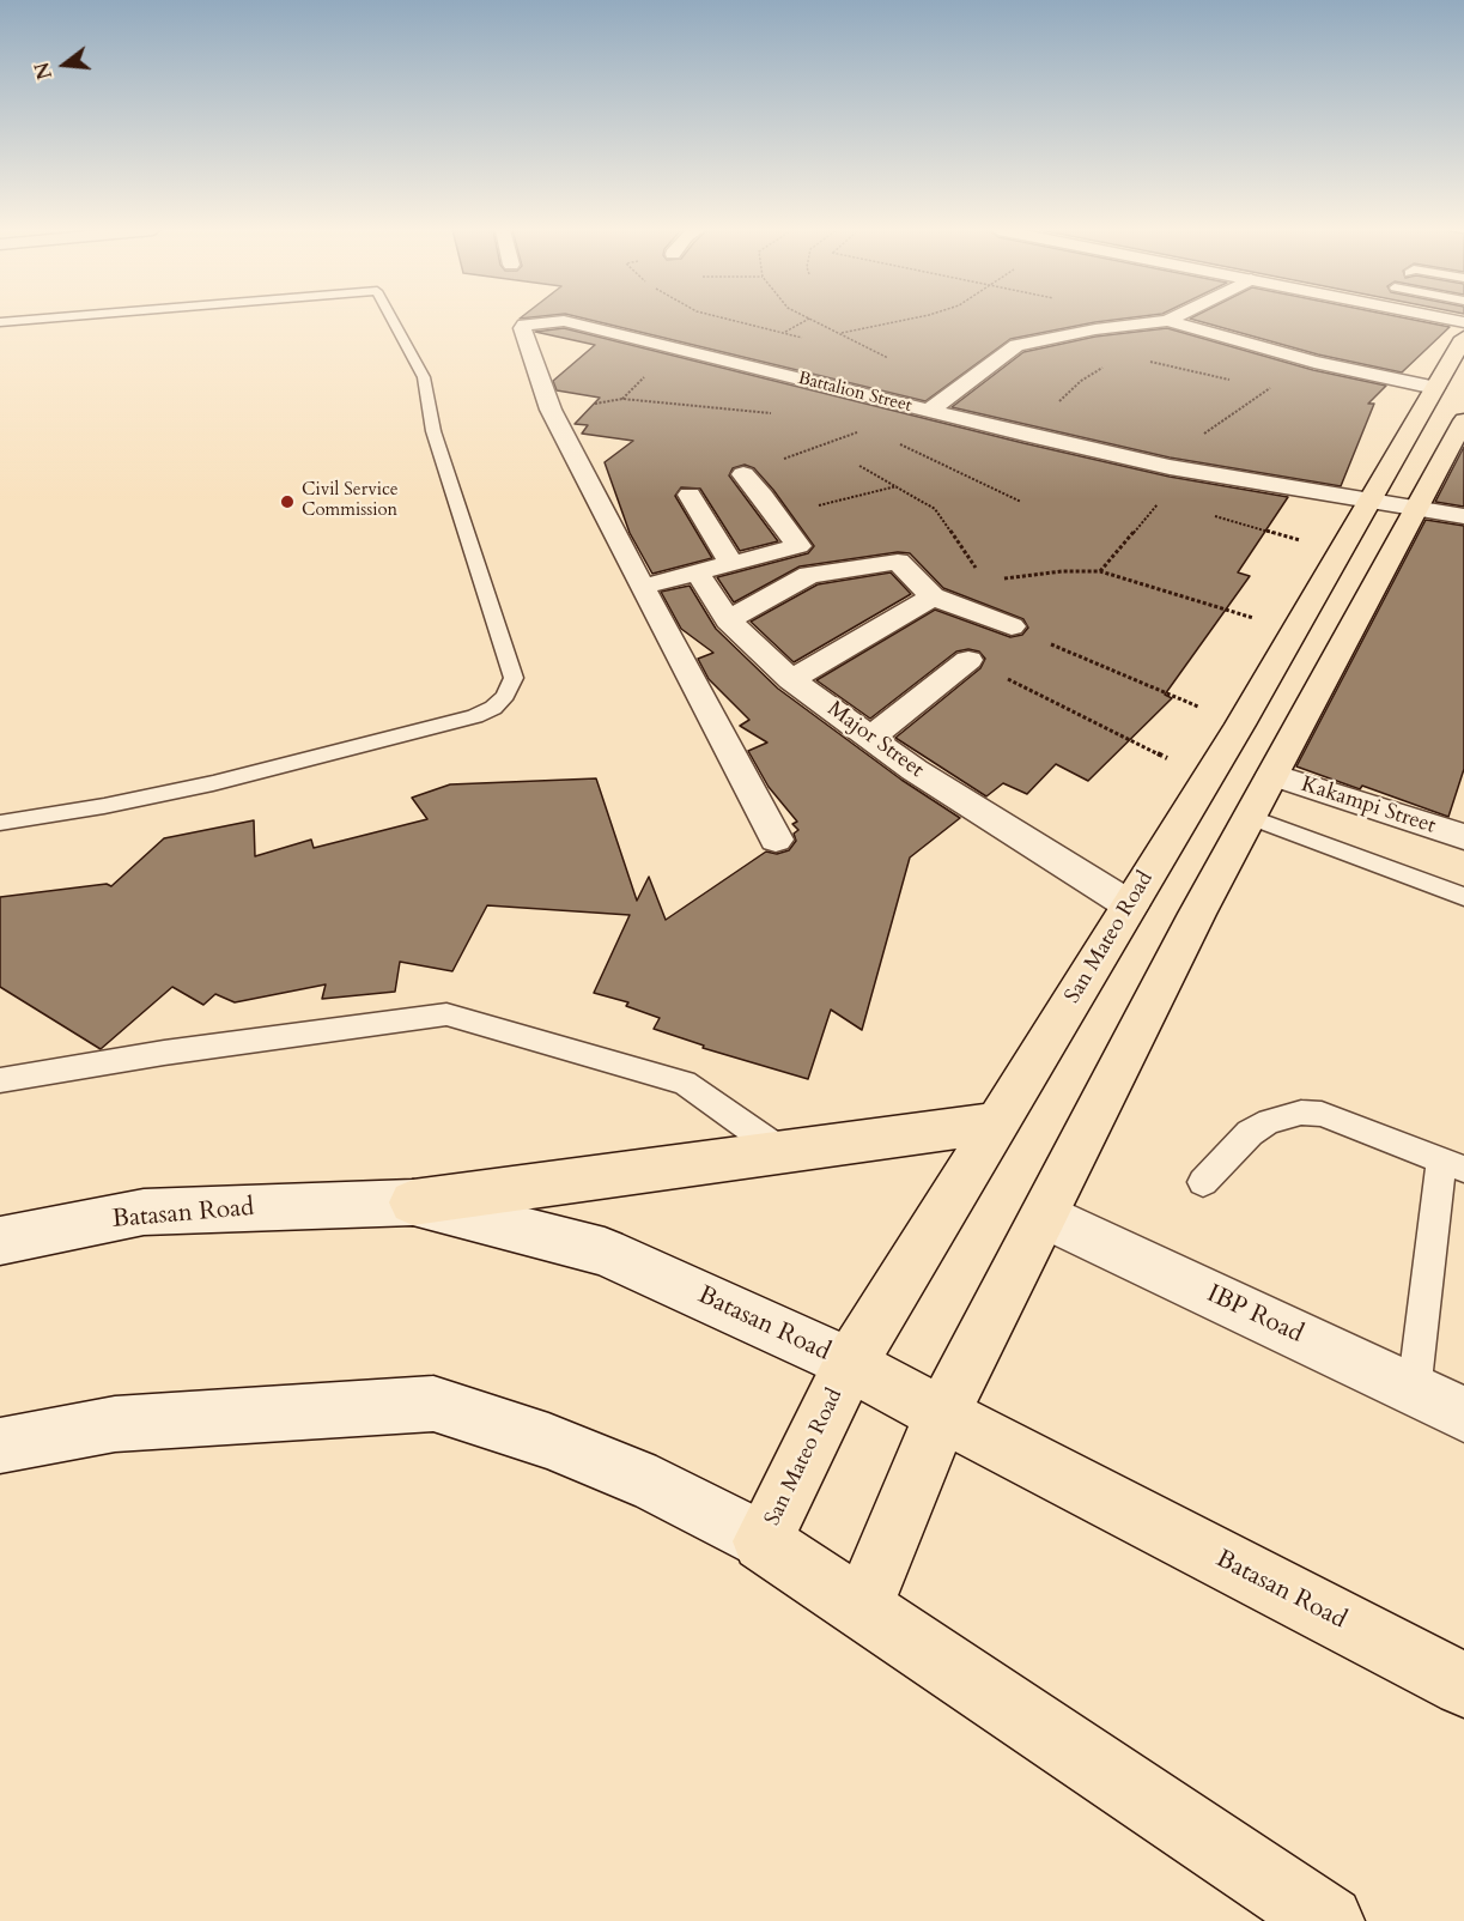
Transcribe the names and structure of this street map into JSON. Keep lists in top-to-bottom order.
{
  "streets": {
    "main road": ["San Mateo Road", "Batasan Road"],
    "street": [
      "Battalion Street",
      "Major Street",
      "Kakampi Street",
      "IBP Road"
    ]
  },
  "crossings": [
    ["Battalion Street", "San Mateo Road"],
    ["Major Street", "San Mateo Road"],
    ["San Mateo Road", "Batasan Road"]
  ],
  "places": ["Civil Service Commission"],
  "north": "left"
}
